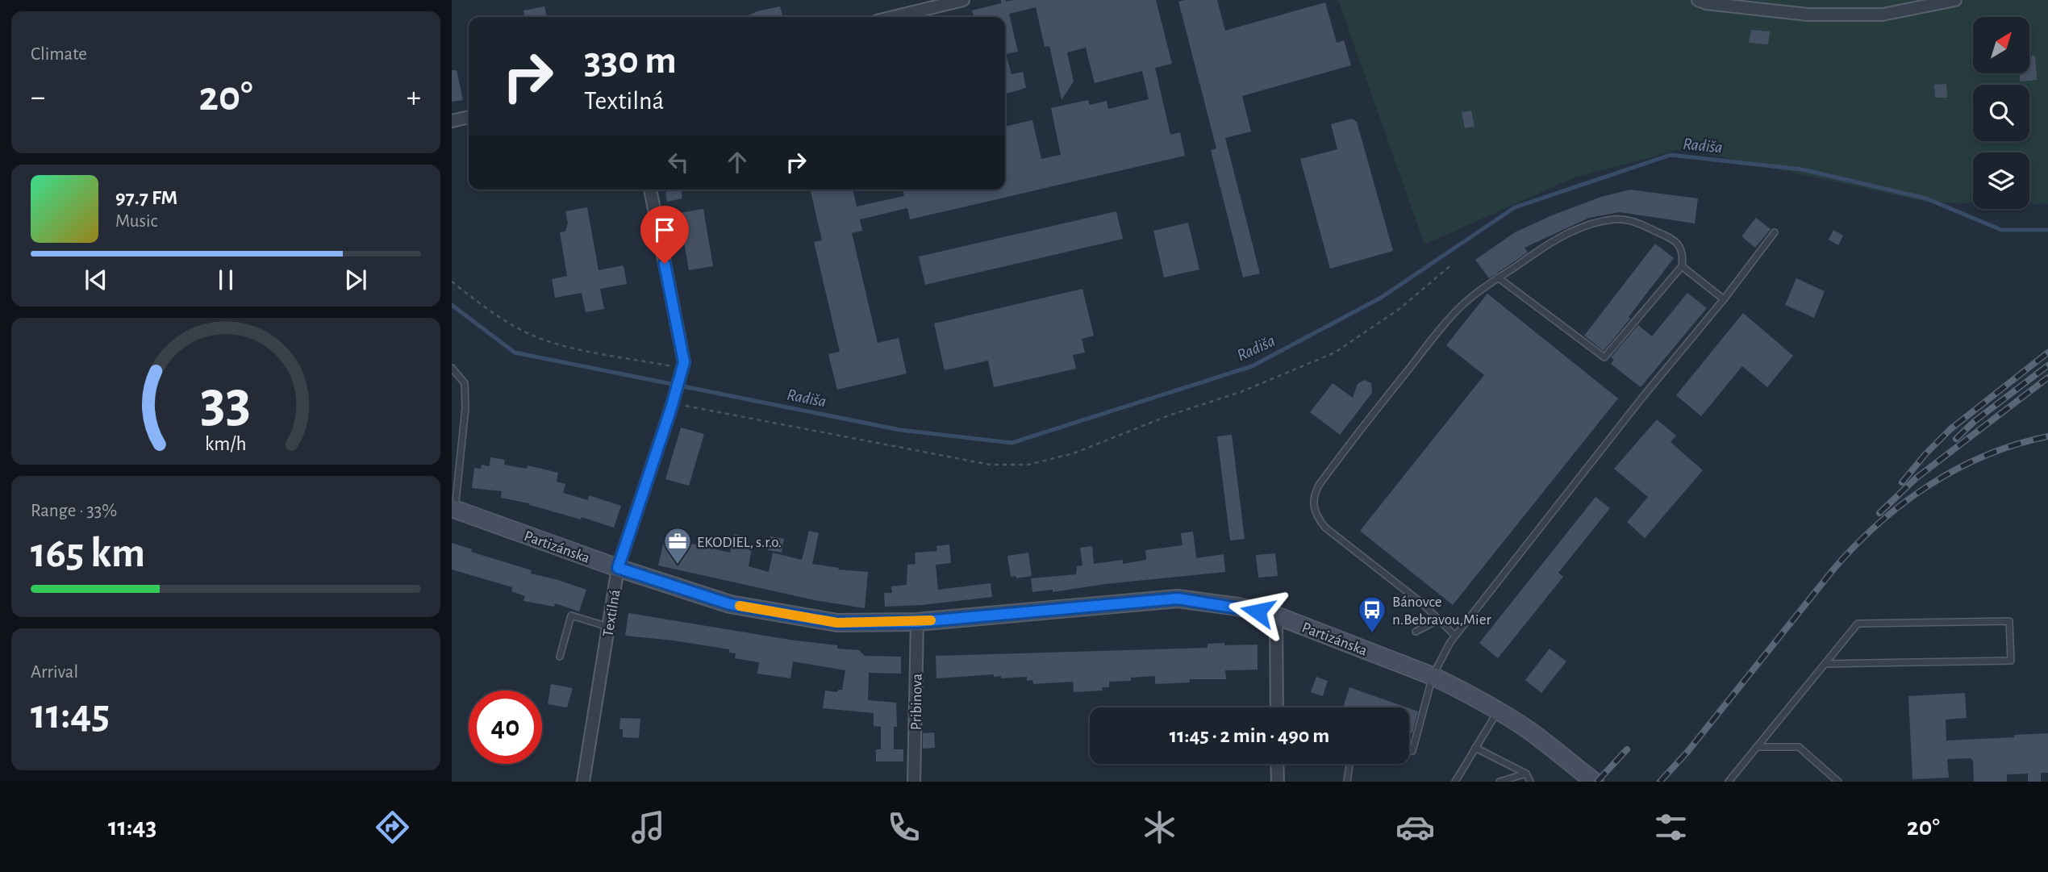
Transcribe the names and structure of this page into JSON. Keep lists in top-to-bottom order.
{
  "streets": {
    "street": ["Partizánska", "Textilná", "Pribinova"]
  },
  "crossings": [
    ["Partizánska", "Textilná"],
    ["Partizánska", "Pribinova"]
  ],
  "water": ["Radiša"],
  "places": {
    "office": ["EKODIEL, s.r.o."],
    "bus stop": ["Bánovce n.Bebravou,Mier"]
  },
  "north": "top right",
  "page": {
    "tile": [
      "Climate",
      ["Range · 33%", "165 km"],
      ["Arrival", "11:45"]
    ],
    "turn": ["330 m", "Textilná"],
    "heat": ["−", "20°", "+"],
    "song": ["97.7 FM", "Music"],
    "limit": "40",
    "trip": "11:45 · 2 min · 490 m",
    "tabs": ["11:43", "20°"],
    "gauge": ["33", "km/h"]
  }
}
